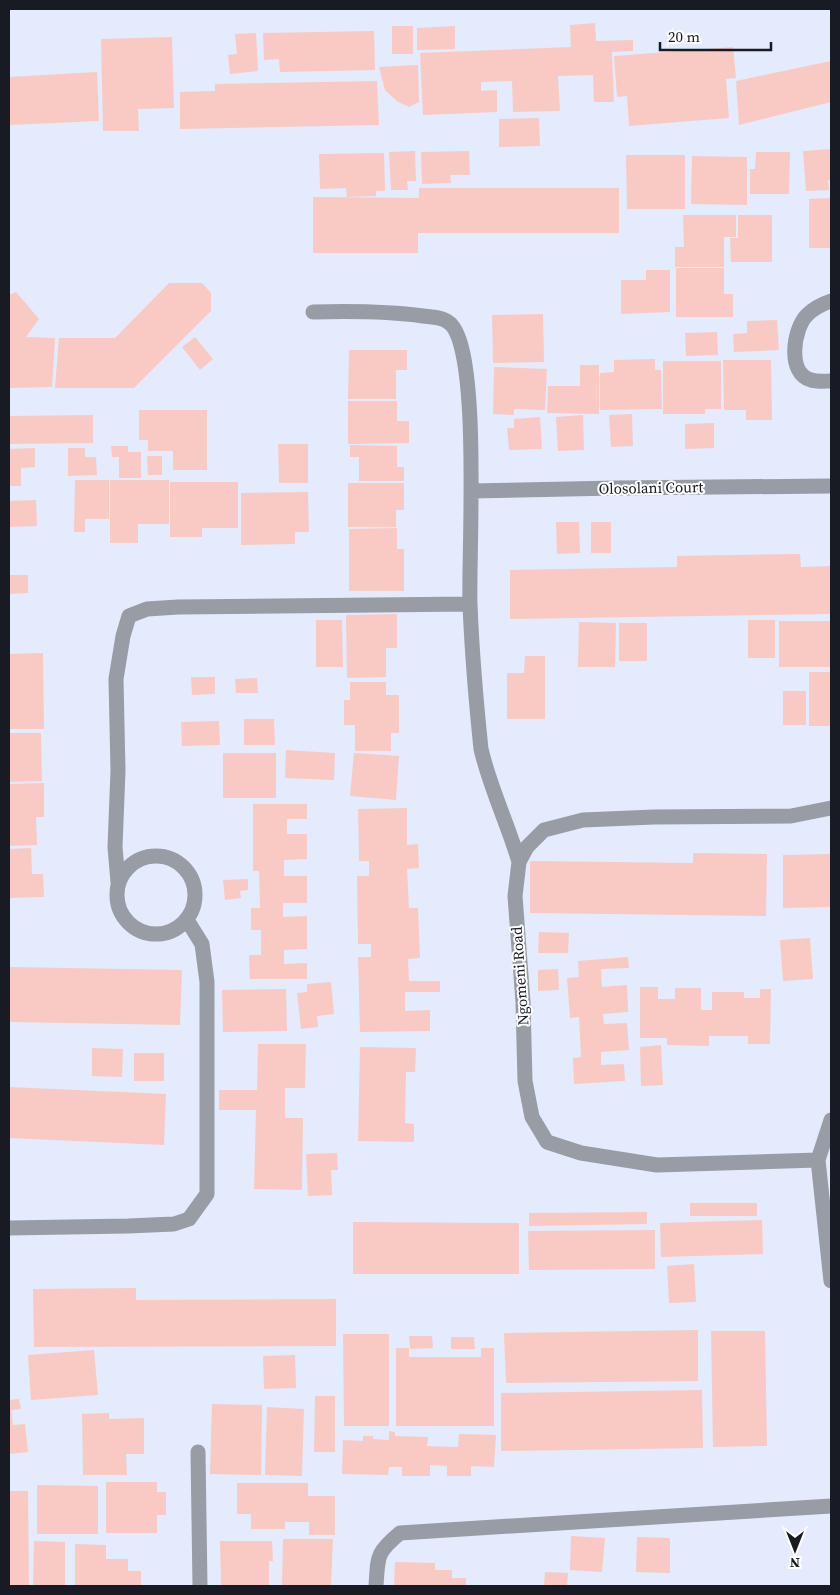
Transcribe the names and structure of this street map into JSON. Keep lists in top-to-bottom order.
{
  "streets": {
    "street": ["Olosolani Court", "Ngomeni Road"]
  },
  "scale_bar": "20 m",
  "north": "bottom"
}
